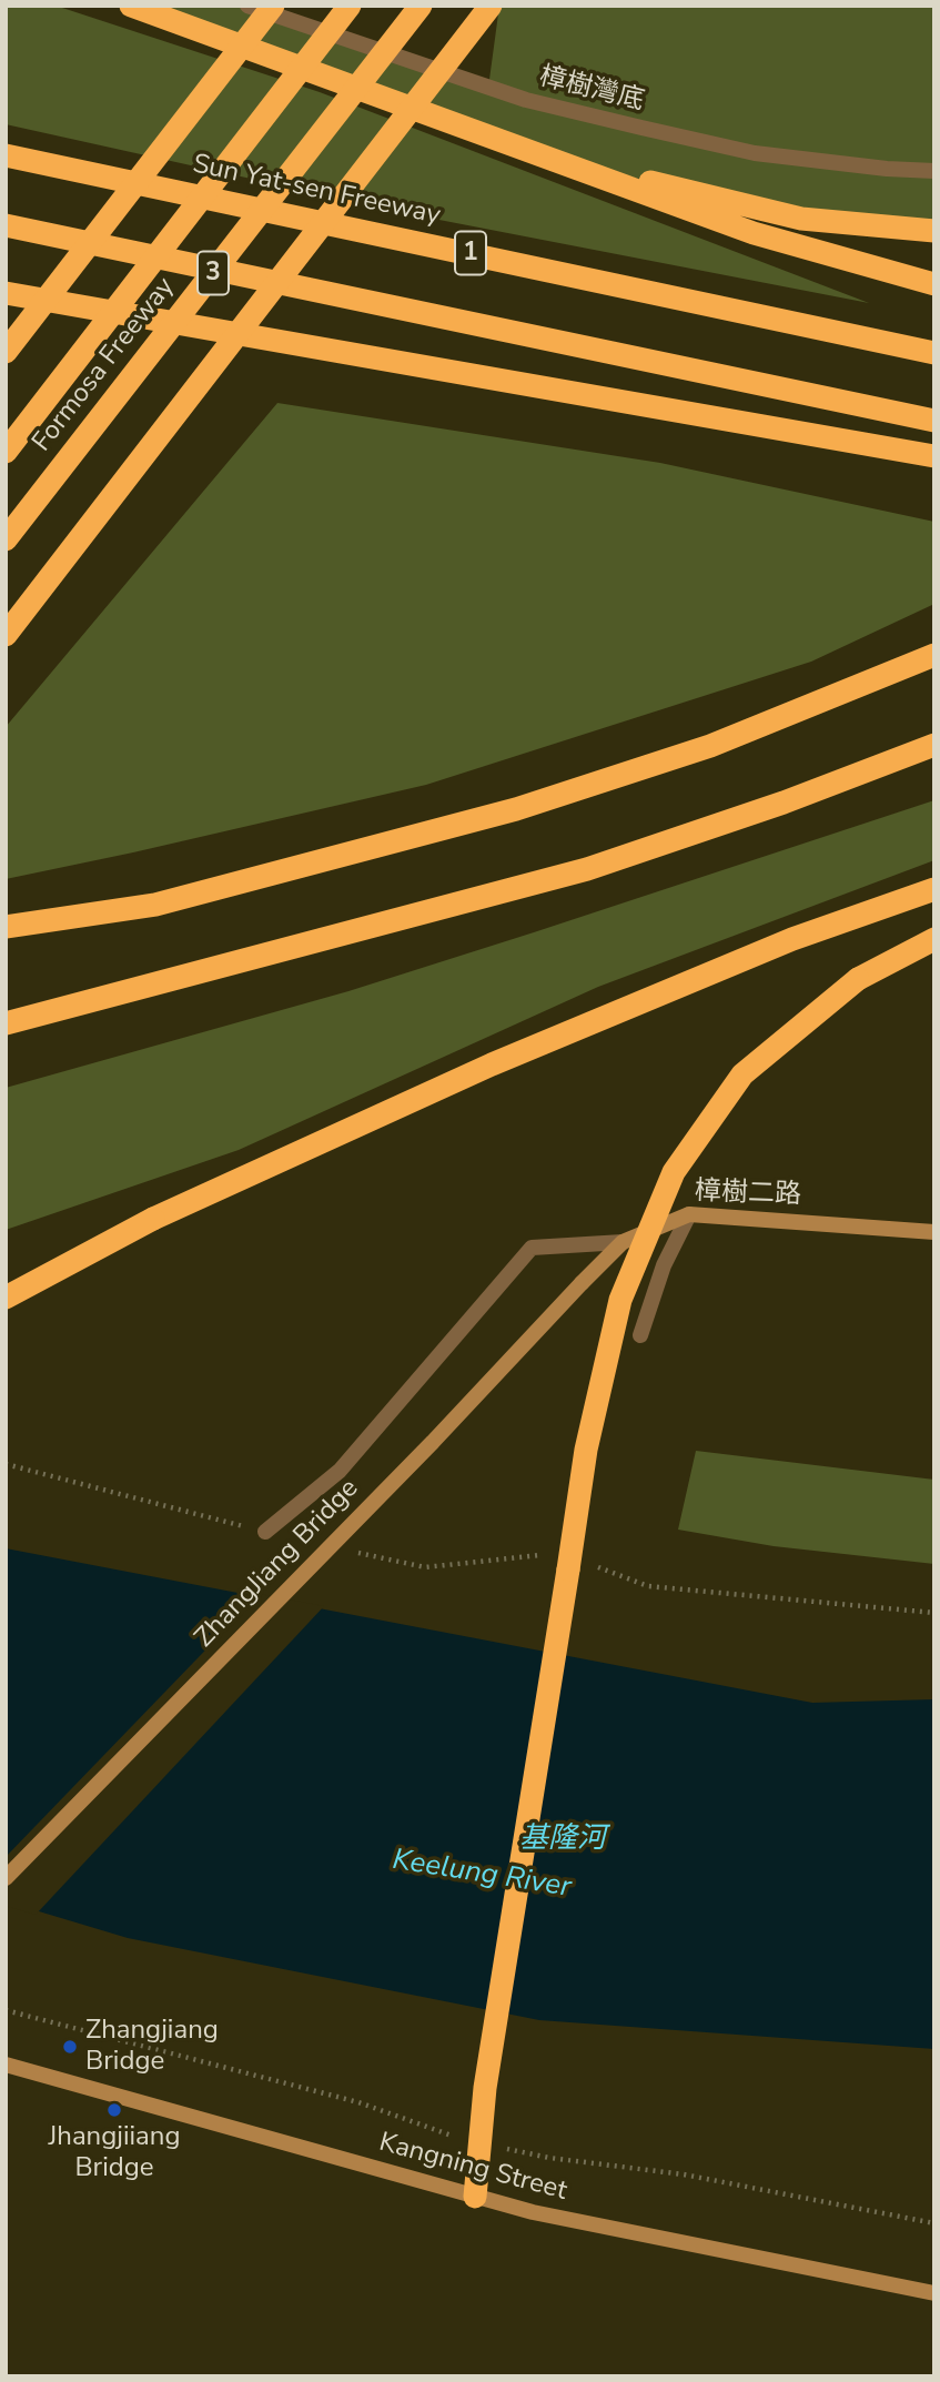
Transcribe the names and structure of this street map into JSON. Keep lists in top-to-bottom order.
{
  "streets": {
    "highway": [
      "Sun Yat-sen Freeway",
      "1",
      "3",
      "Formosa Freeway"
    ],
    "street": ["樟樹二路", "ZhangJiang Bridge", "Kangning Street"],
    "lane": ["樟樹灣底"]
  },
  "crossings": [
    ["樟樹二路", "ZhangJiang Bridge"]
  ],
  "water": ["基隆河", "Keelung River"],
  "places": ["Zhangjiang Bridge", "Jhangjiiang Bridge"]
}
